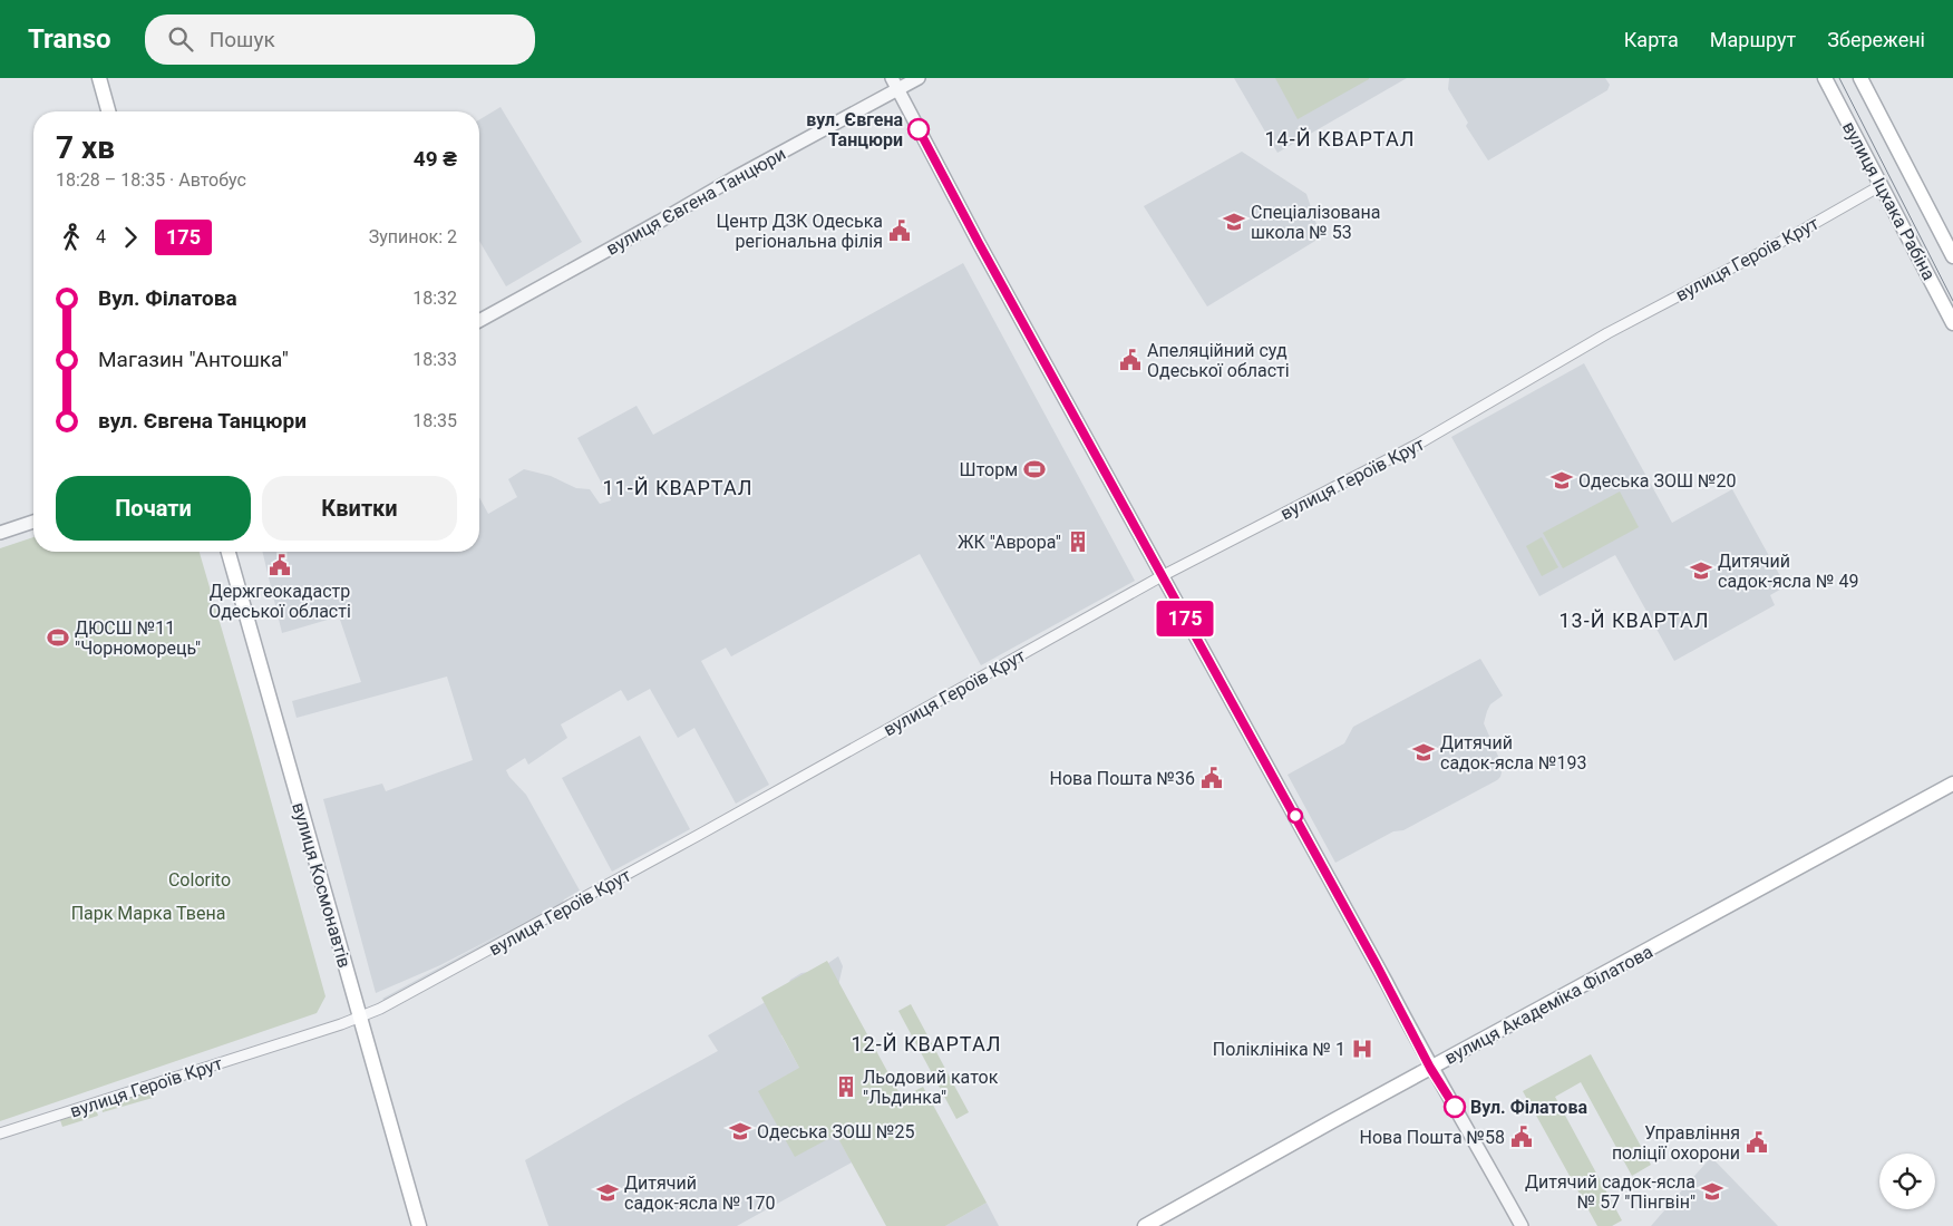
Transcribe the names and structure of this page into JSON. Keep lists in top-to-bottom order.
{
  "streets": {
    "main road": ["вулиця Іцхака Рабіна", "вулиця Космонавтів", "вулиця Академіка Філатова"],
    "street": ["вулиця Євгена Танцюри", "вулиця Героїв Крут"]
  },
  "crossings": [
    ["вулиця Іцхака Рабіна", "вулиця Героїв Крут"],
    ["вулиця Героїв Крут", "вулиця Космонавтів"]
  ],
  "districts": [
    "14-Й КВАРТАЛ",
    "11-Й КВАРТАЛ",
    "13-Й КВАРТАЛ",
    "12-Й КВАРТАЛ"
  ],
  "parks": ["Colorito", "Парк Марка Твена"],
  "places": {
    "other": ["вул. Євгена Танцюри", "Вул. Філатова"],
    "school or university": [
      "Спеціалізована школа № 53",
      "Одеська ЗОШ №20",
      "Дитячий садок-ясла № 49",
      "Дитячий садок-ясла №193",
      "Одеська ЗОШ №25",
      "Дитячий садок-ясла № 57 \"Пінгвін\"",
      "Дитячий садок-ясла № 170"
    ],
    "public building": [
      "Центр ДЗК Одеська регіональна філія",
      "Апеляційний суд Одеської області",
      "Держгеокадастр Одеської області",
      "Нова Пошта №36",
      "Нова Пошта №58",
      "Управління поліції охорони"
    ],
    "sports": ["Шторм", "ДЮСШ №11 \"Чорноморець\""],
    "building": ["ЖК \"Аврора\"", "Льодовий каток \"Льдинка\""],
    "hospital": ["Поліклініка № 1"]
  },
  "lines": ["bus line 175"],
  "page": {
    "header": "Transo",
    "search": "Пошук",
    "nav": ["Карта", "Маршрут", "Збережені"],
    "on_map": "175",
    "heading": ["7 хв", "18:28 – 18:35 · Автобус", "49 ₴"],
    "legs": ["4", "175", "Зупинок: 2"],
    "list": [
      {
        "name": "Вул. Філатова",
        "value": "18:32"
      },
      {
        "name": "Магазин \"Антошка\"",
        "value": "18:33"
      },
      {
        "name": "вул. Євгена Танцюри",
        "value": "18:35"
      }
    ],
    "buttons": ["Почати", "Квитки"]
  }
}
